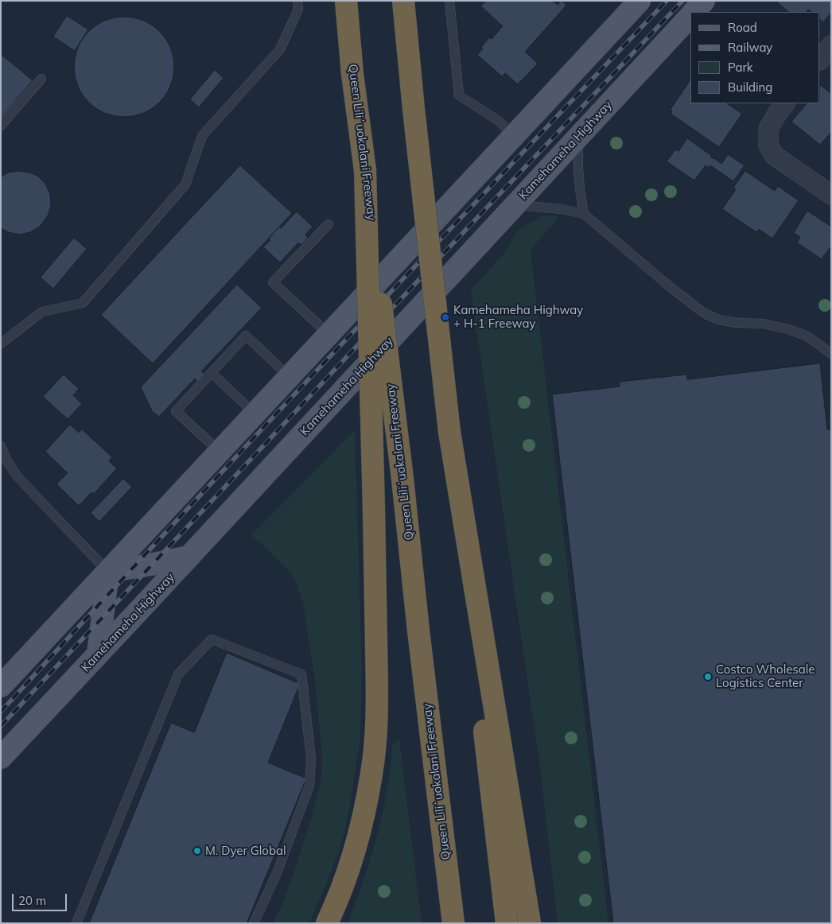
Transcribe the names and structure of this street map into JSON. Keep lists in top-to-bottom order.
{
  "streets": {
    "highway": ["Queen Liliʻuokalani Freeway"],
    "main road": ["Kamehameha Highway"]
  },
  "places": ["Kamehameha Highway + H-1 Freeway", "Costco Wholesale Logistics Center", "M. Dyer Global"],
  "legend": [
    "Road",
    "Railway",
    "Park",
    "Building"
  ],
  "scale_bar": "20 m"
}
